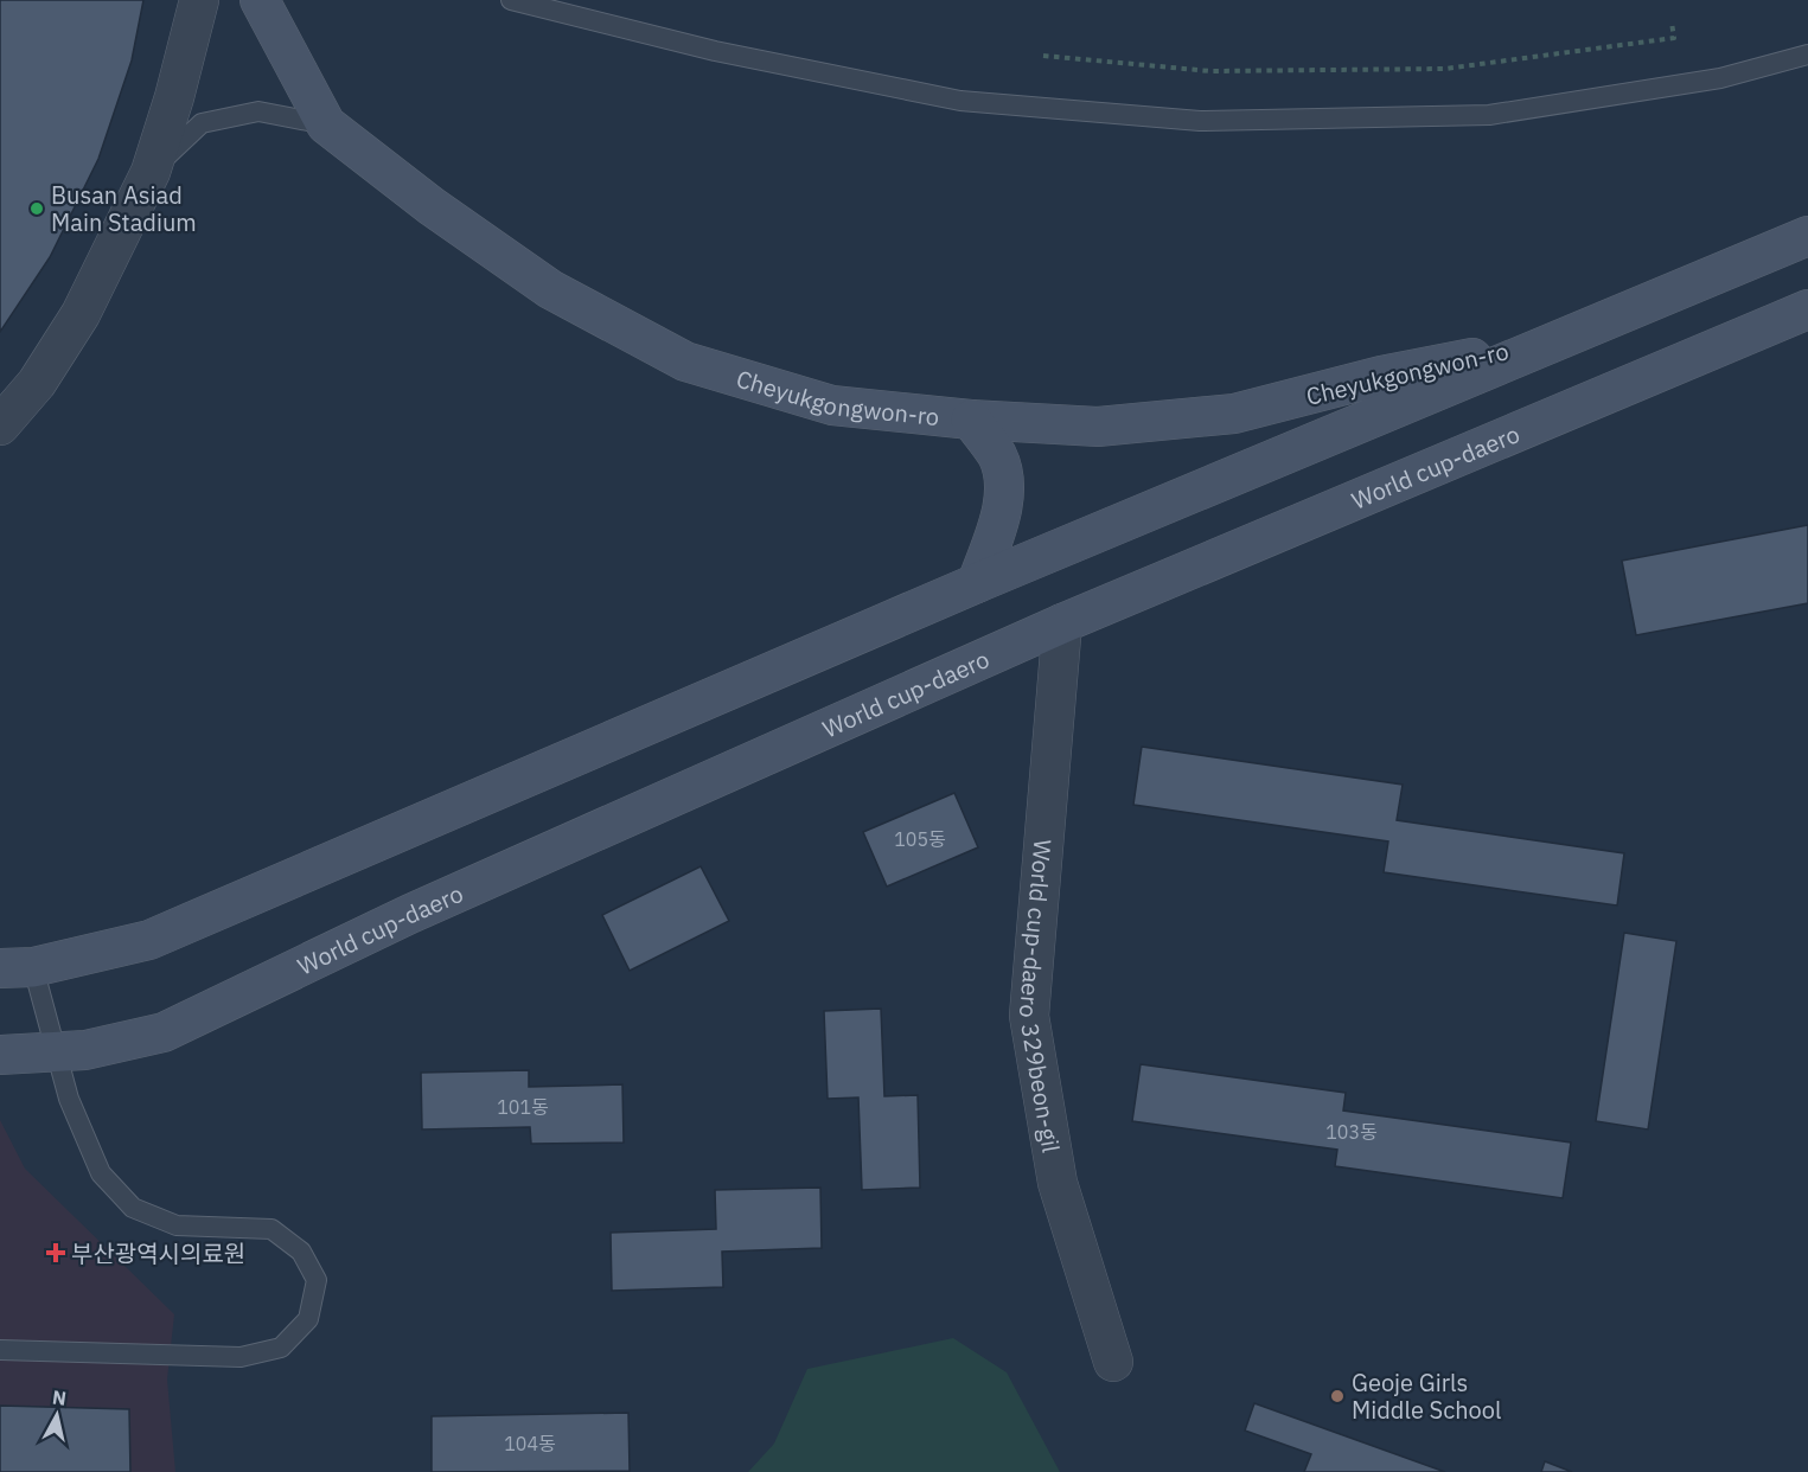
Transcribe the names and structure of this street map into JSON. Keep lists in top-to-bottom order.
{
  "streets": {
    "main road": ["Cheyukgongwon-ro", "World cup-daero"],
    "street": ["World cup-daero 329beon-gil"]
  },
  "crossings": [
    ["World cup-daero", "World cup-daero 329beon-gil"]
  ],
  "places": {
    "other": ["Busan Asiad Main Stadium", "Geoje Girls Middle School"],
    "health": ["부산광역시의료원"]
  },
  "house_numbers": [
    "105동",
    "101동",
    "103동",
    "104동"
  ],
  "north": "top"
}
